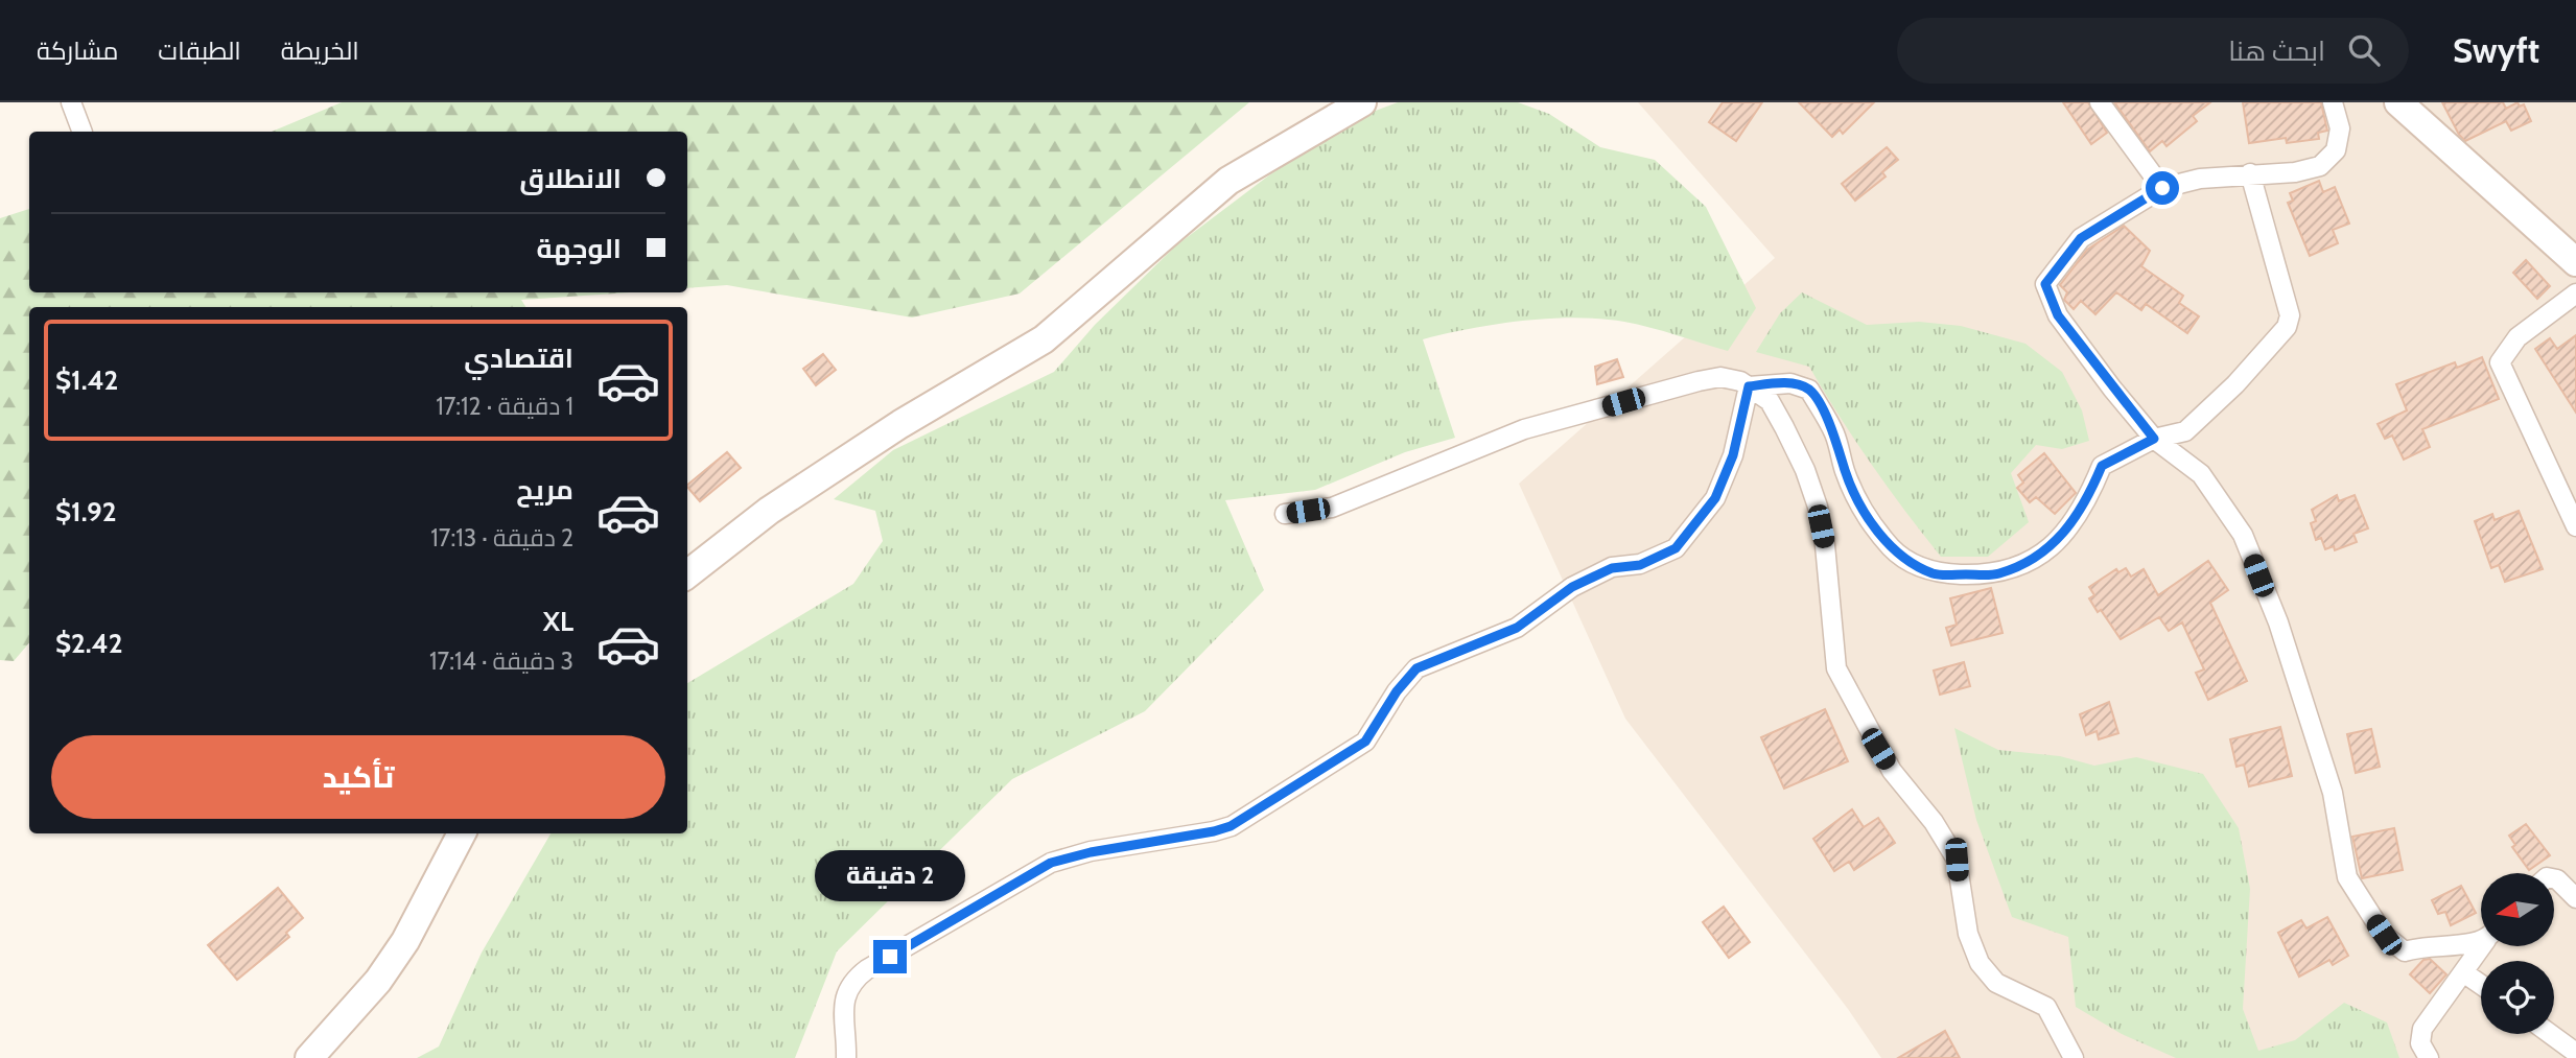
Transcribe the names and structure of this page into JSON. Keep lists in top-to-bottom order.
{
  "north": "left",
  "page": {
    "header": "Swyft",
    "search": "ابحث هنا",
    "nav": ["الخريطة", "الطبقات", "مشاركة"],
    "banner": ["الانطلاق", "الوجهة"],
    "list": [
      {
        "name": "اقتصادي",
        "note": "1 دقيقة · 17:12",
        "value": "$1.42"
      },
      {
        "name": "مريح",
        "note": "2 دقيقة · 17:13",
        "value": "$1.92"
      },
      {
        "name": "XL",
        "note": "3 دقيقة · 17:14",
        "value": "$2.42"
      }
    ],
    "buttons": "تأكيد",
    "bubble": "2 دقيقة"
  }
}
